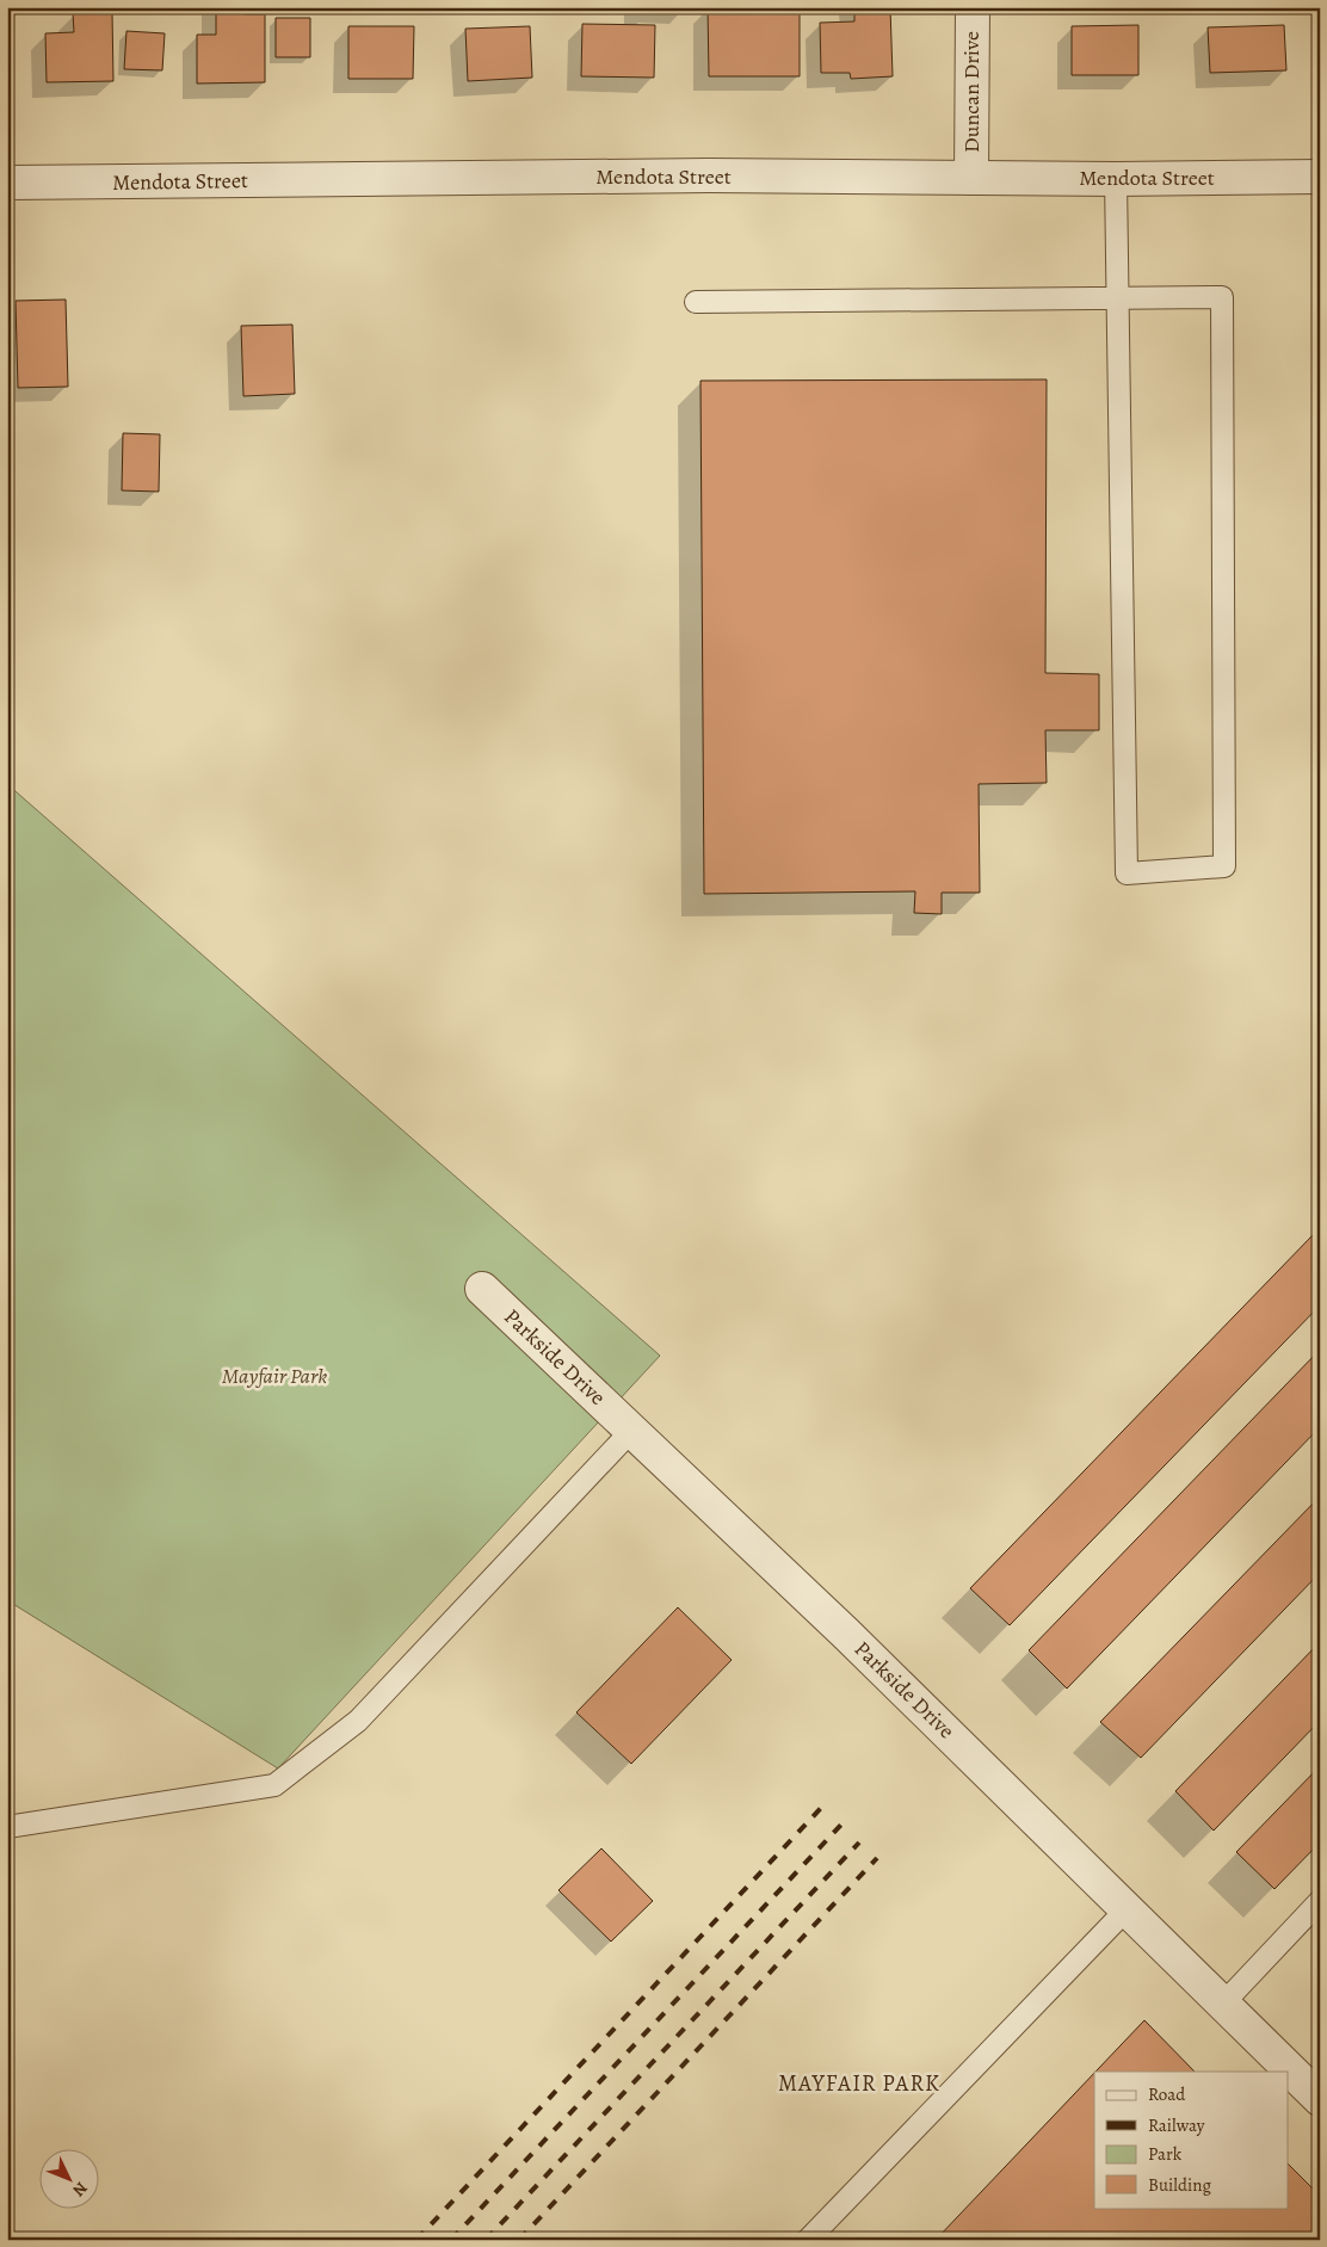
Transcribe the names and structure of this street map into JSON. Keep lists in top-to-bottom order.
{
  "streets": {
    "street": ["Duncan Drive", "Mendota Street", "Parkside Drive"]
  },
  "crossings": [
    ["Duncan Drive", "Mendota Street"]
  ],
  "districts": ["MAYFAIR PARK"],
  "parks": ["Mayfair Park"],
  "legend": [
    "Road",
    "Railway",
    "Park",
    "Building"
  ],
  "north": "bottom right"
}
